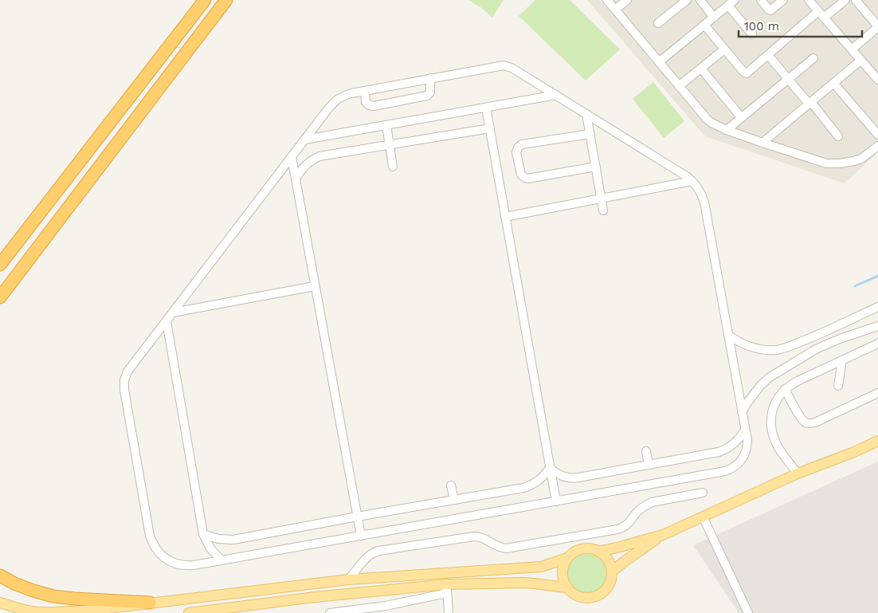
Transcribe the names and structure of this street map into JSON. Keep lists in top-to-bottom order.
{
  "scale_bar": "100 m"
}
